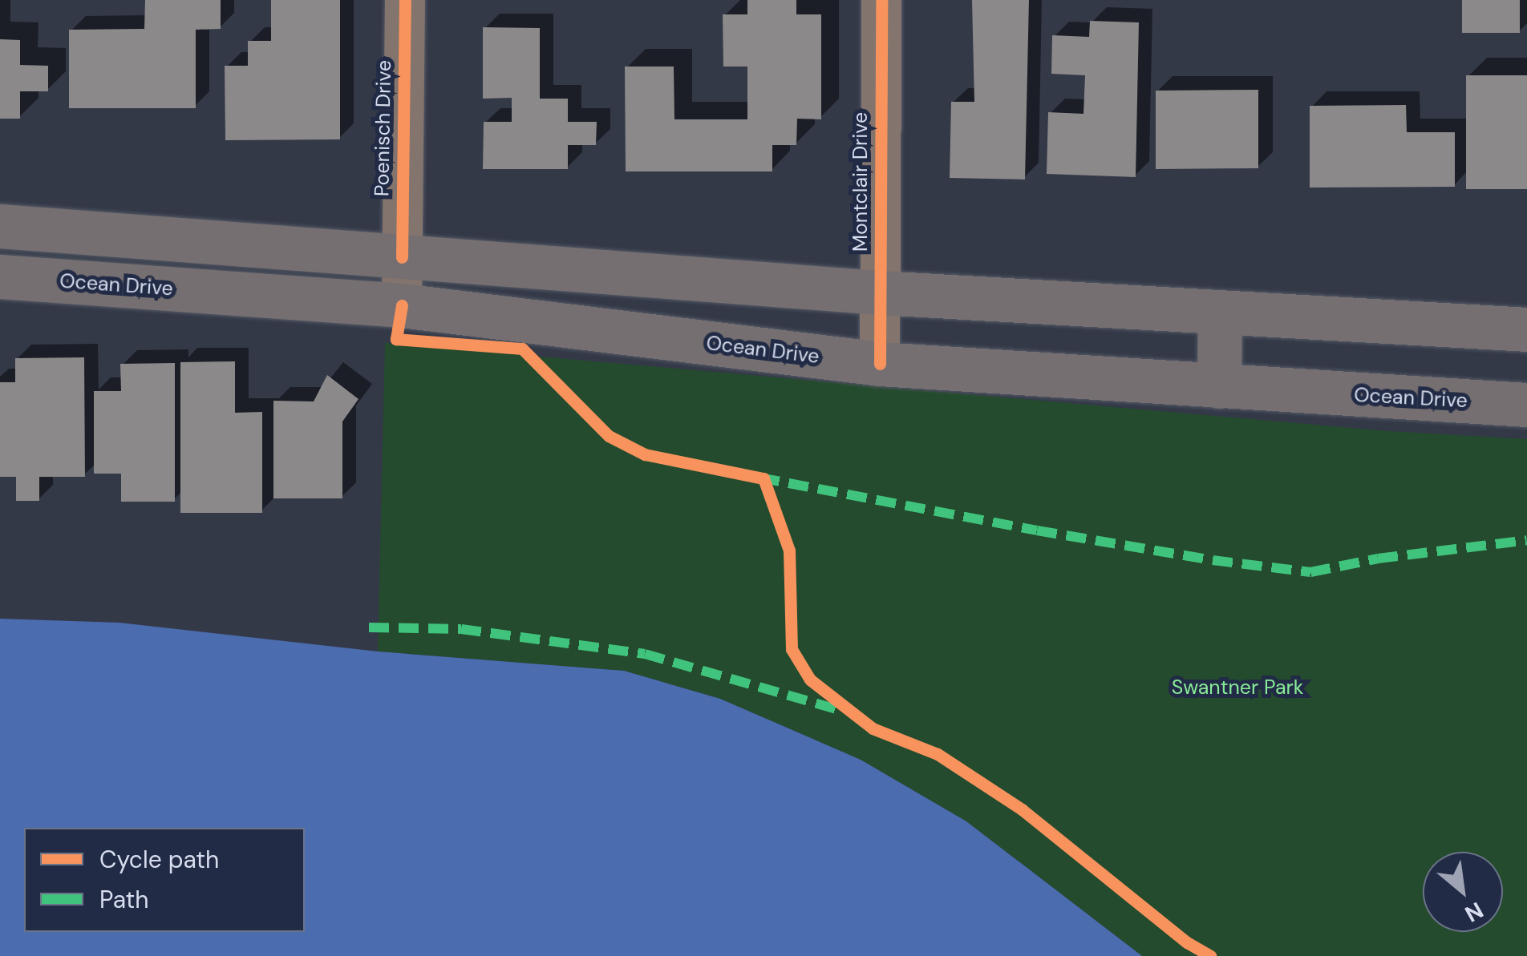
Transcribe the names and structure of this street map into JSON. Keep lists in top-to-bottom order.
{
  "streets": {
    "main road": ["Ocean Drive"],
    "street": ["Poenisch Drive", "Montclair Drive"]
  },
  "crossings": [
    ["Poenisch Drive", "Ocean Drive"],
    ["Montclair Drive", "Ocean Drive"]
  ],
  "parks": ["Swantner Park"],
  "legend": ["Cycle path", "Path"],
  "north": "bottom right"
}
